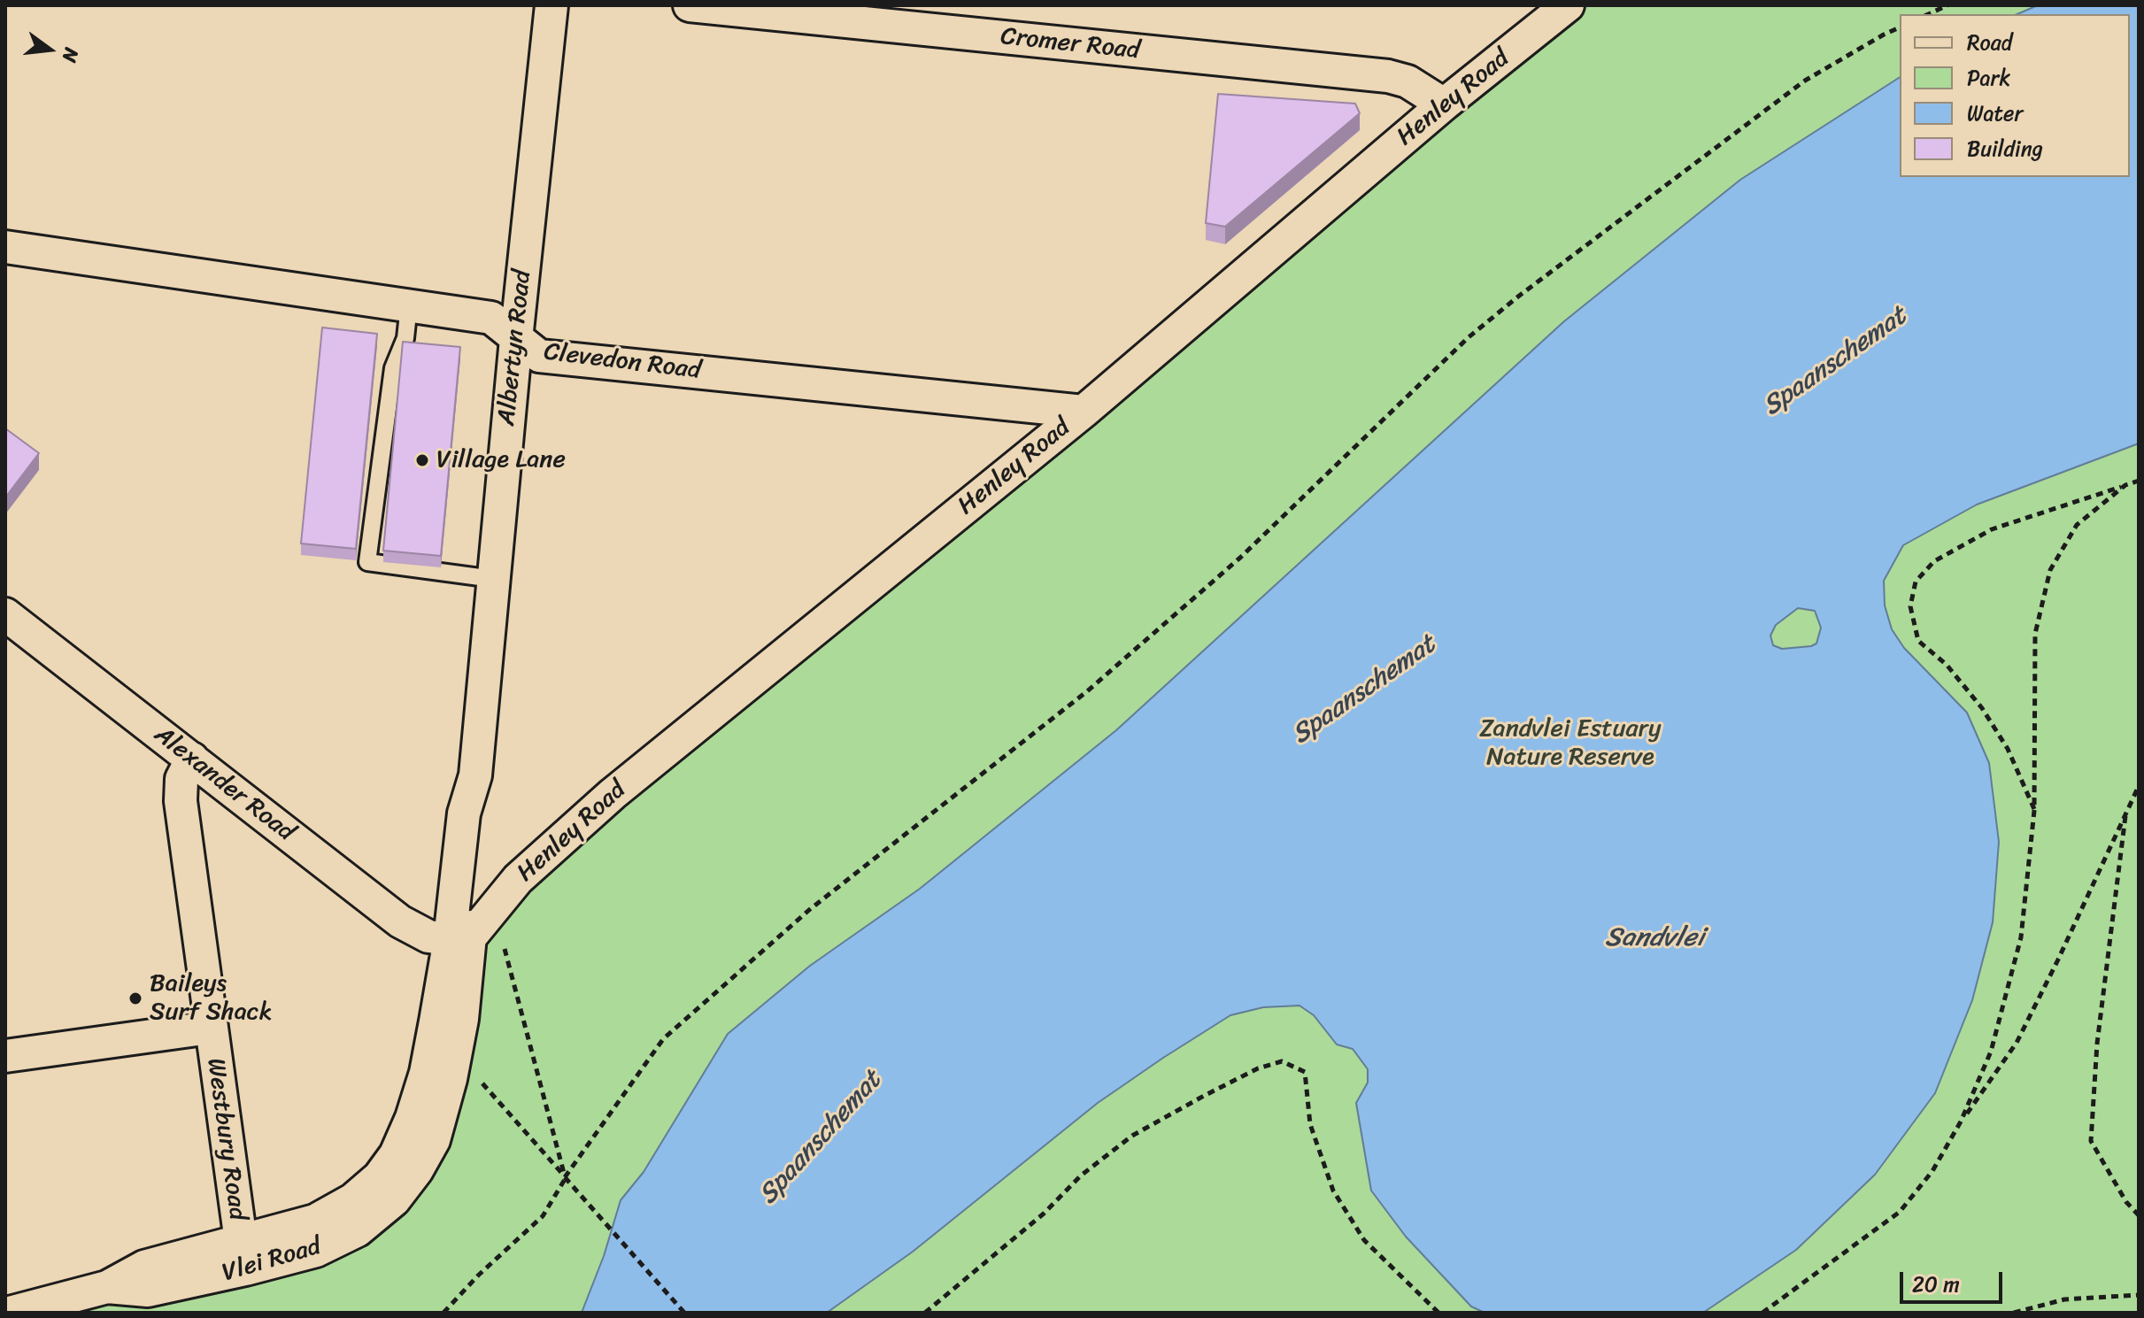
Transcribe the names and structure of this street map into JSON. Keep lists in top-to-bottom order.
{
  "streets": {
    "street": [
      "Cromer Road",
      "Henley Road",
      "Albertyn Road",
      "Clevedon Road",
      "Alexander Road",
      "Westbury Road",
      "Vlei Road"
    ]
  },
  "crossings": [
    ["Cromer Road", "Henley Road"],
    ["Henley Road", "Albertyn Road"],
    ["Henley Road", "Clevedon Road"],
    ["Henley Road", "Alexander Road"],
    ["Henley Road", "Vlei Road"],
    ["Albertyn Road", "Clevedon Road"],
    ["Albertyn Road", "Alexander Road"],
    ["Albertyn Road", "Vlei Road"],
    ["Alexander Road", "Westbury Road"],
    ["Alexander Road", "Vlei Road"],
    ["Westbury Road", "Vlei Road"]
  ],
  "water": ["Spaanschemat", "Sandvlei"],
  "parks": ["Zandvlei Estuary Nature Reserve"],
  "places": ["Village Lane", "Baileys Surf Shack"],
  "legend": [
    "Road",
    "Park",
    "Water",
    "Building"
  ],
  "scale_bar": "20 m",
  "north": "right"
}
